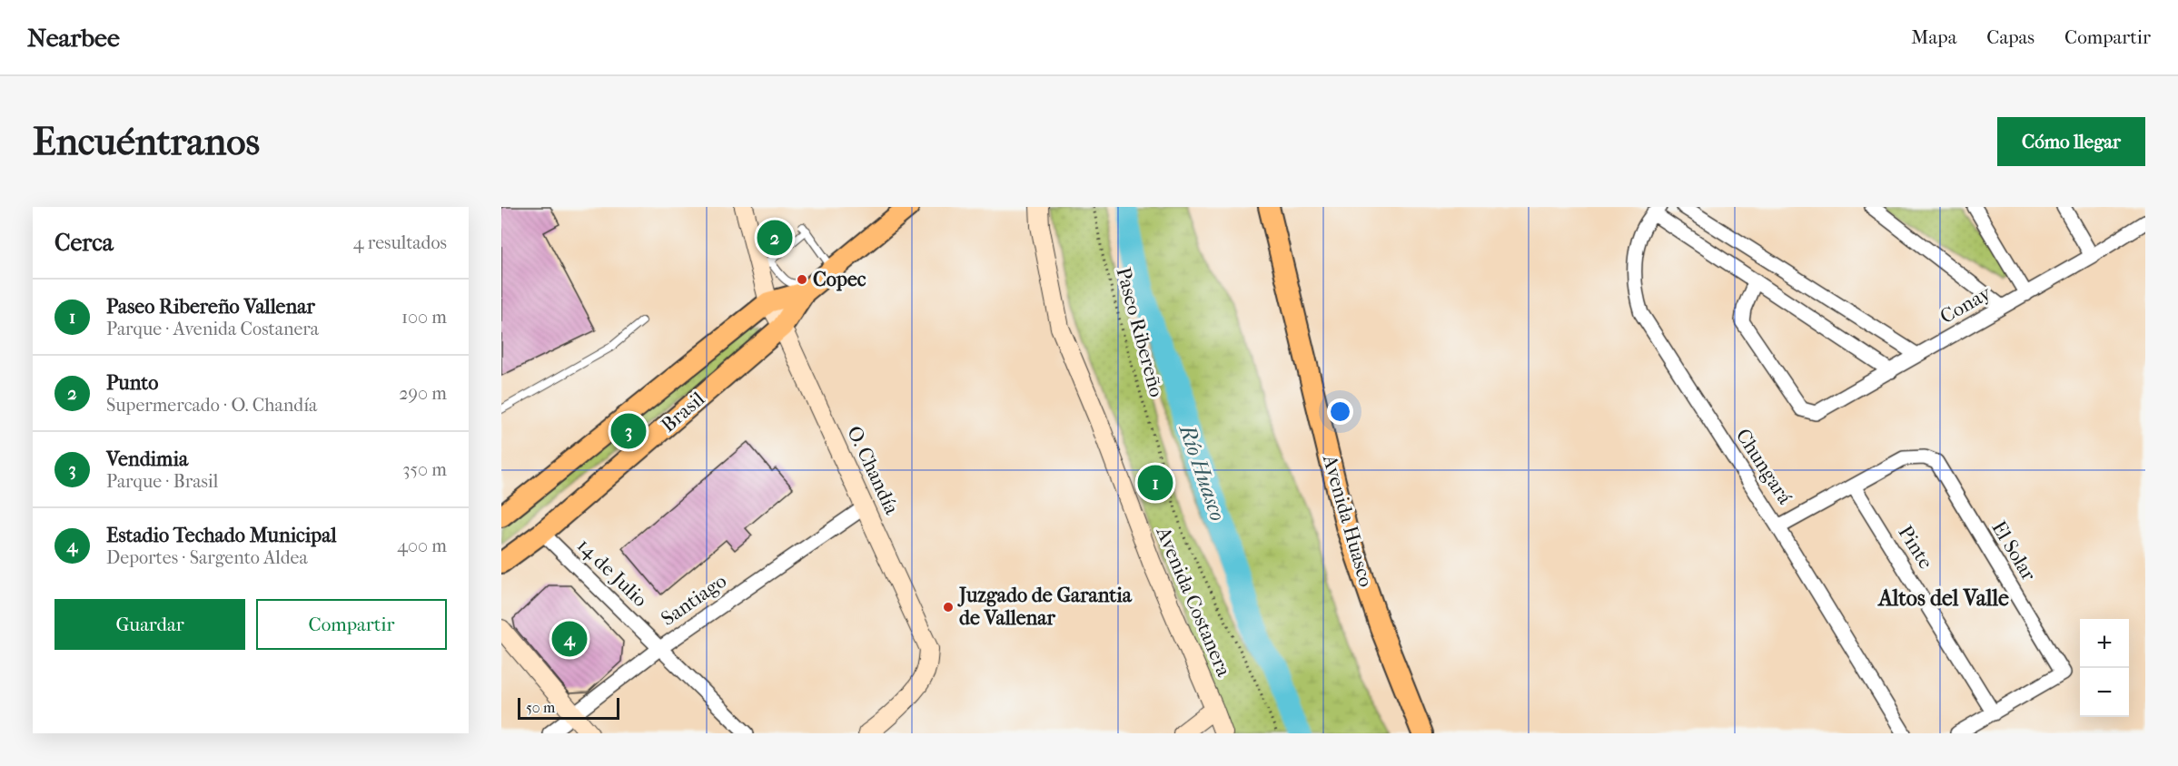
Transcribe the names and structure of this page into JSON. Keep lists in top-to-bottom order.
{
  "streets": {
    "main road": [
      "Brasil",
      "O. Chandía",
      "Avenida Huasco",
      "Avenida Costanera"
    ],
    "street": [
      "Conay",
      "Chungará",
      "Pinte",
      "El Solar",
      "14 de Julio",
      "Santiago"
    ],
    "path": ["Paseo Ribereño"]
  },
  "crossings": [
    ["Brasil", "O. Chandía"],
    ["Brasil", "14 de Julio"],
    ["O. Chandía", "Santiago"],
    ["Pinte", "El Solar"],
    ["14 de Julio", "Santiago"]
  ],
  "districts": ["Altos del Valle"],
  "water": ["Río Huasco"],
  "places": ["Copec", "Juzgado de Garantia de Vallenar"],
  "scale_bar": "50 m",
  "page": {
    "header": "Nearbee",
    "nav": ["Mapa", "Capas", "Compartir"],
    "buttons": [
      "Cómo llegar",
      ["Guardar", "Compartir"]
    ],
    "title": "Encuéntranos",
    "heading": ["Cerca", "4 resultados"],
    "pins": [
      "2",
      "3",
      "1",
      "4"
    ],
    "list": [
      {
        "mark": "1",
        "name": "Paseo Ribereño Vallenar",
        "note": "Parque · Avenida Costanera",
        "value": "100 m"
      },
      {
        "mark": "2",
        "name": "Punto",
        "note": "Supermercado · O. Chandía",
        "value": "290 m"
      },
      {
        "mark": "3",
        "name": "Vendimia",
        "note": "Parque · Brasil",
        "value": "350 m"
      },
      {
        "mark": "4",
        "name": "Estadio Techado Municipal",
        "note": "Deportes · Sargento Aldea",
        "value": "400 m"
      }
    ],
    "map_buttons": ["+", "−"],
    "scale": "50 m"
  }
}
